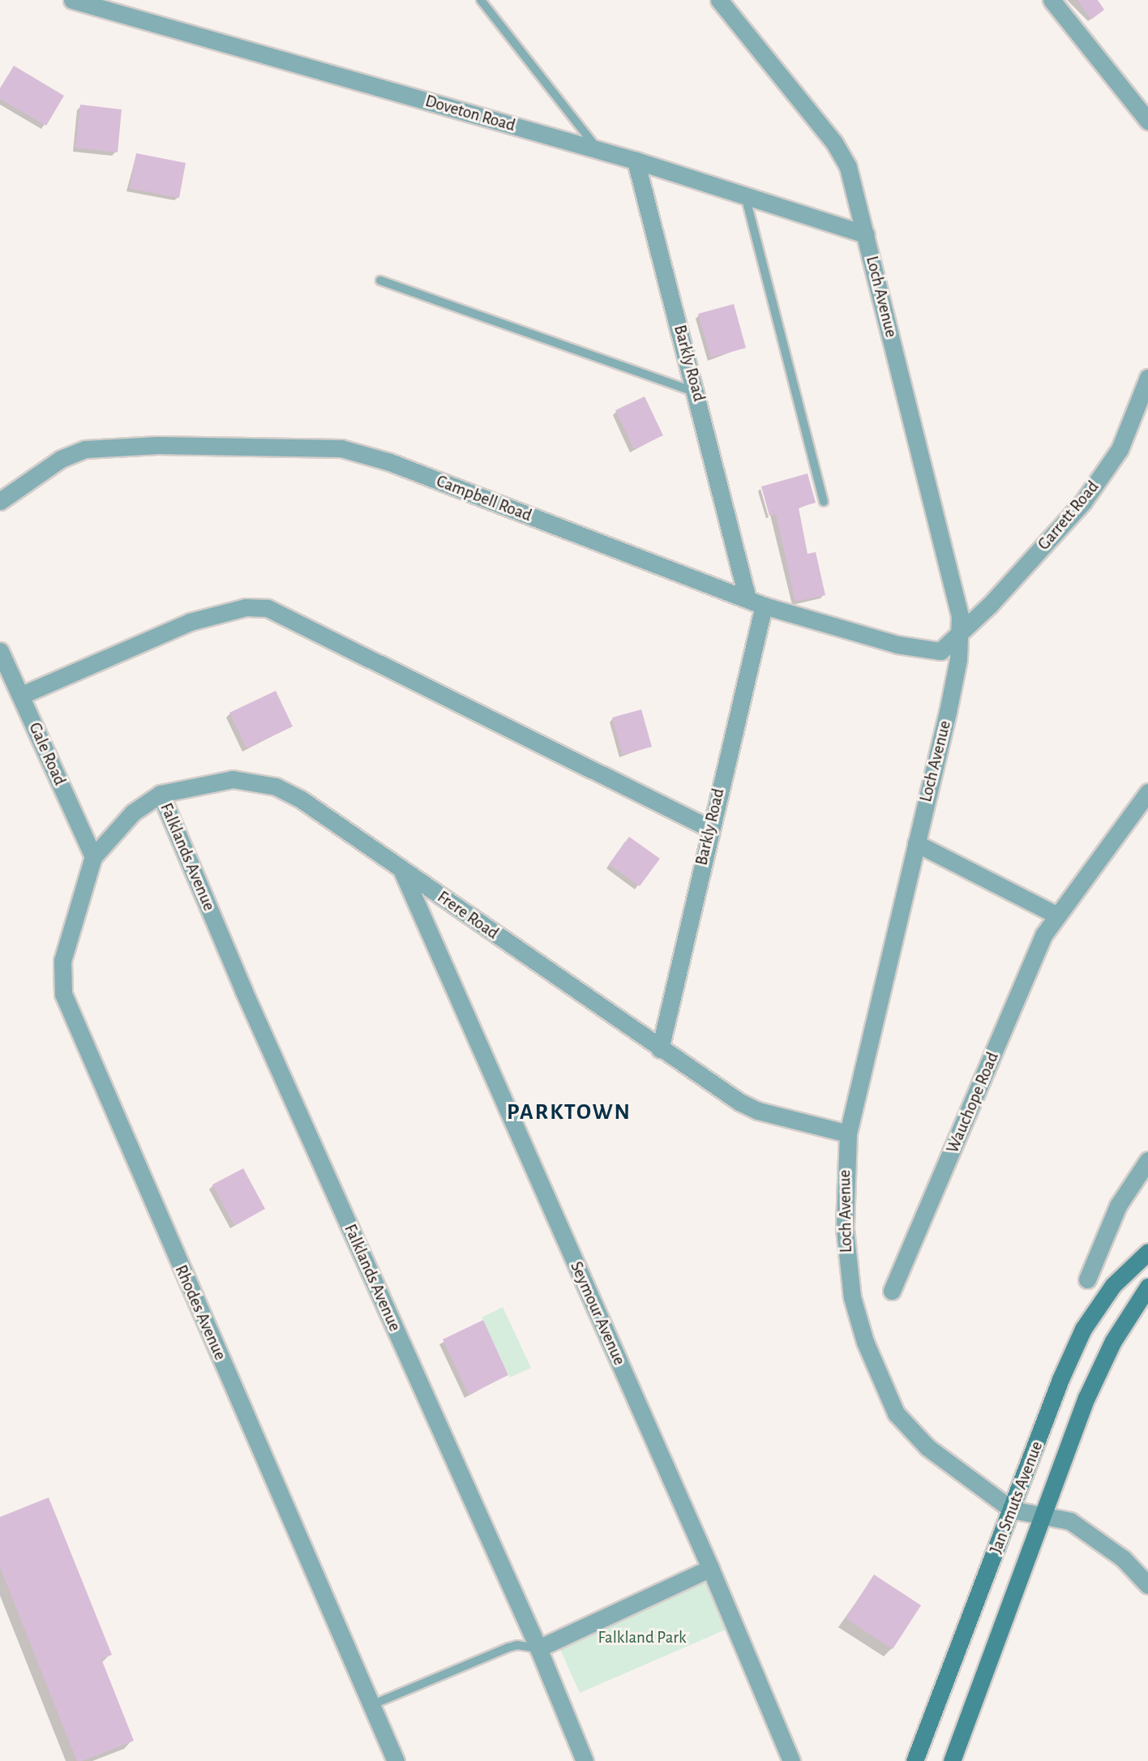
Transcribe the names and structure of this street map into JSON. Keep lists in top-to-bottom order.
{
  "streets": {
    "main road": ["Jan Smuts Avenue"],
    "street": [
      "Doveton Road",
      "Loch Avenue",
      "Barkly Road",
      "Campbell Road",
      "Garrett Road",
      "Gale Road",
      "Falklands Avenue",
      "Frere Road",
      "Wauchope Road",
      "Rhodes Avenue",
      "Seymour Avenue"
    ]
  },
  "crossings": [
    ["Doveton Road", "Loch Avenue"],
    ["Doveton Road", "Barkly Road"],
    ["Loch Avenue", "Campbell Road"],
    ["Loch Avenue", "Garrett Road"],
    ["Loch Avenue", "Frere Road"],
    ["Loch Avenue", "Jan Smuts Avenue"],
    ["Barkly Road", "Campbell Road"],
    ["Barkly Road", "Frere Road"],
    ["Campbell Road", "Garrett Road"],
    ["Gale Road", "Frere Road"],
    ["Gale Road", "Rhodes Avenue"],
    ["Falklands Avenue", "Frere Road"],
    ["Frere Road", "Rhodes Avenue"],
    ["Frere Road", "Seymour Avenue"]
  ],
  "districts": ["PARKTOWN"],
  "parks": ["Falkland Park"]
}
